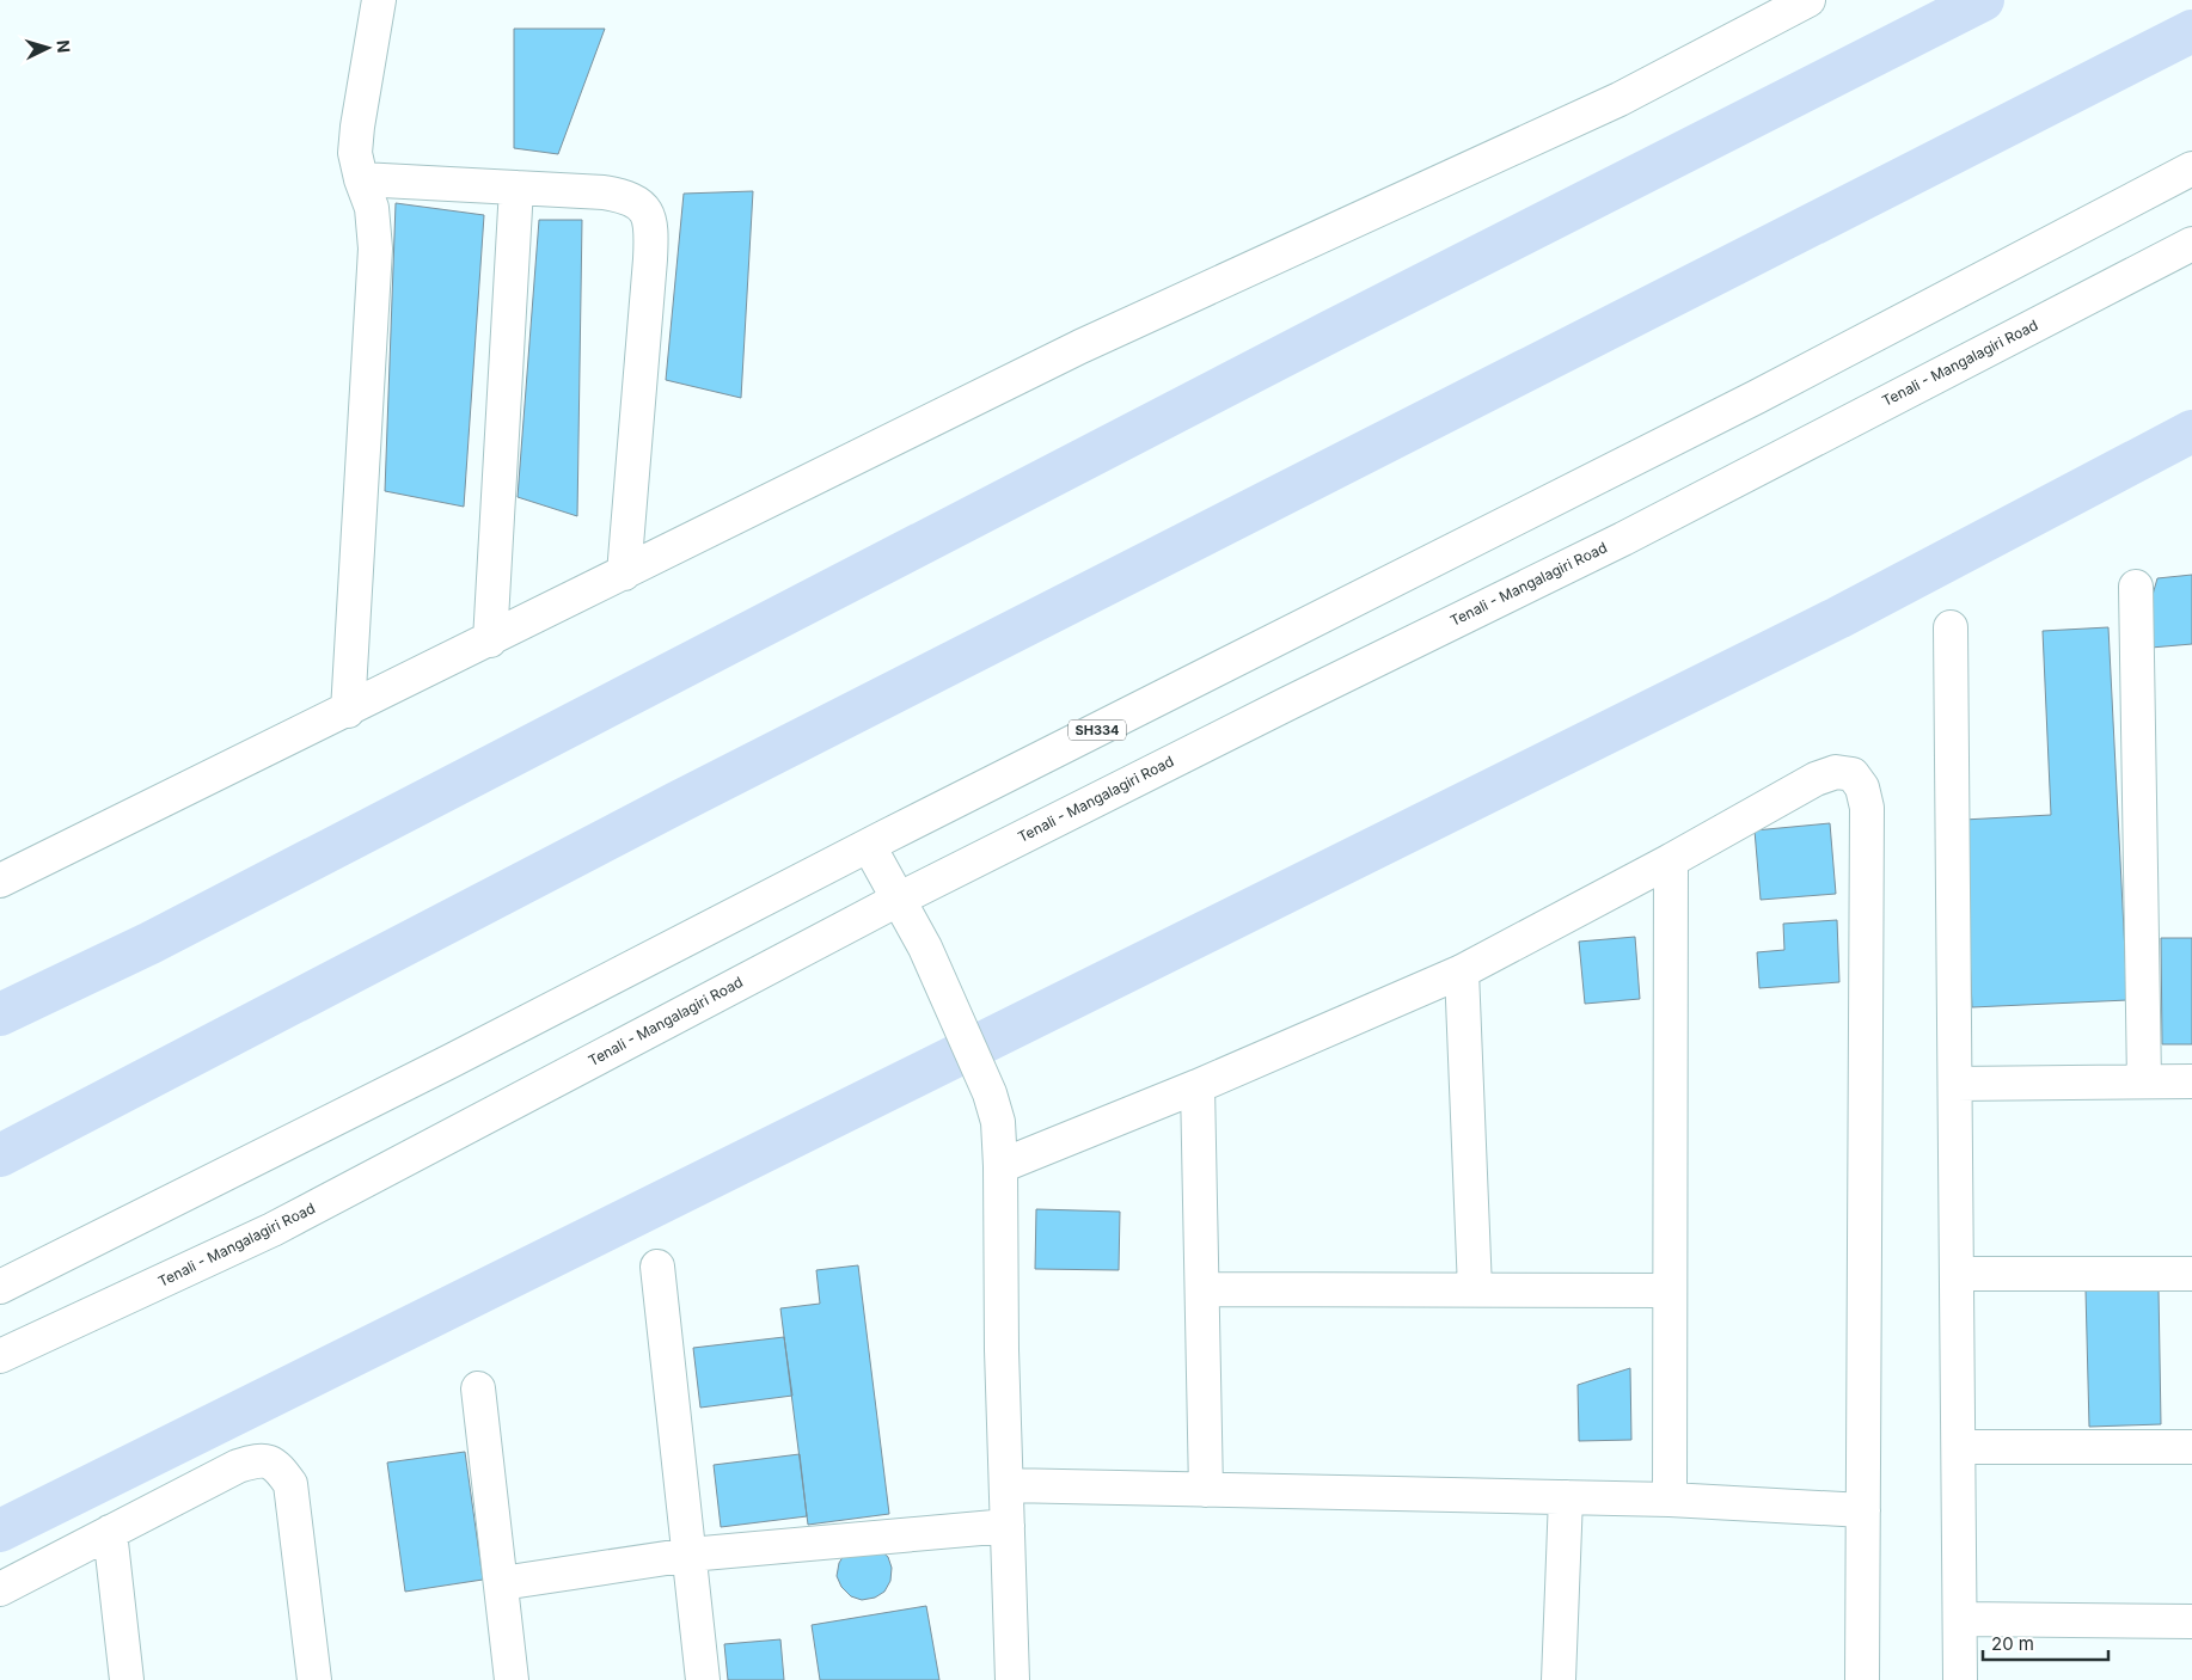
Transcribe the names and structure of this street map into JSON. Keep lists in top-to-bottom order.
{
  "streets": {
    "street": ["Tenali - Mangalagiri Road", "SH334"]
  },
  "scale_bar": "20 m",
  "north": "right"
}
